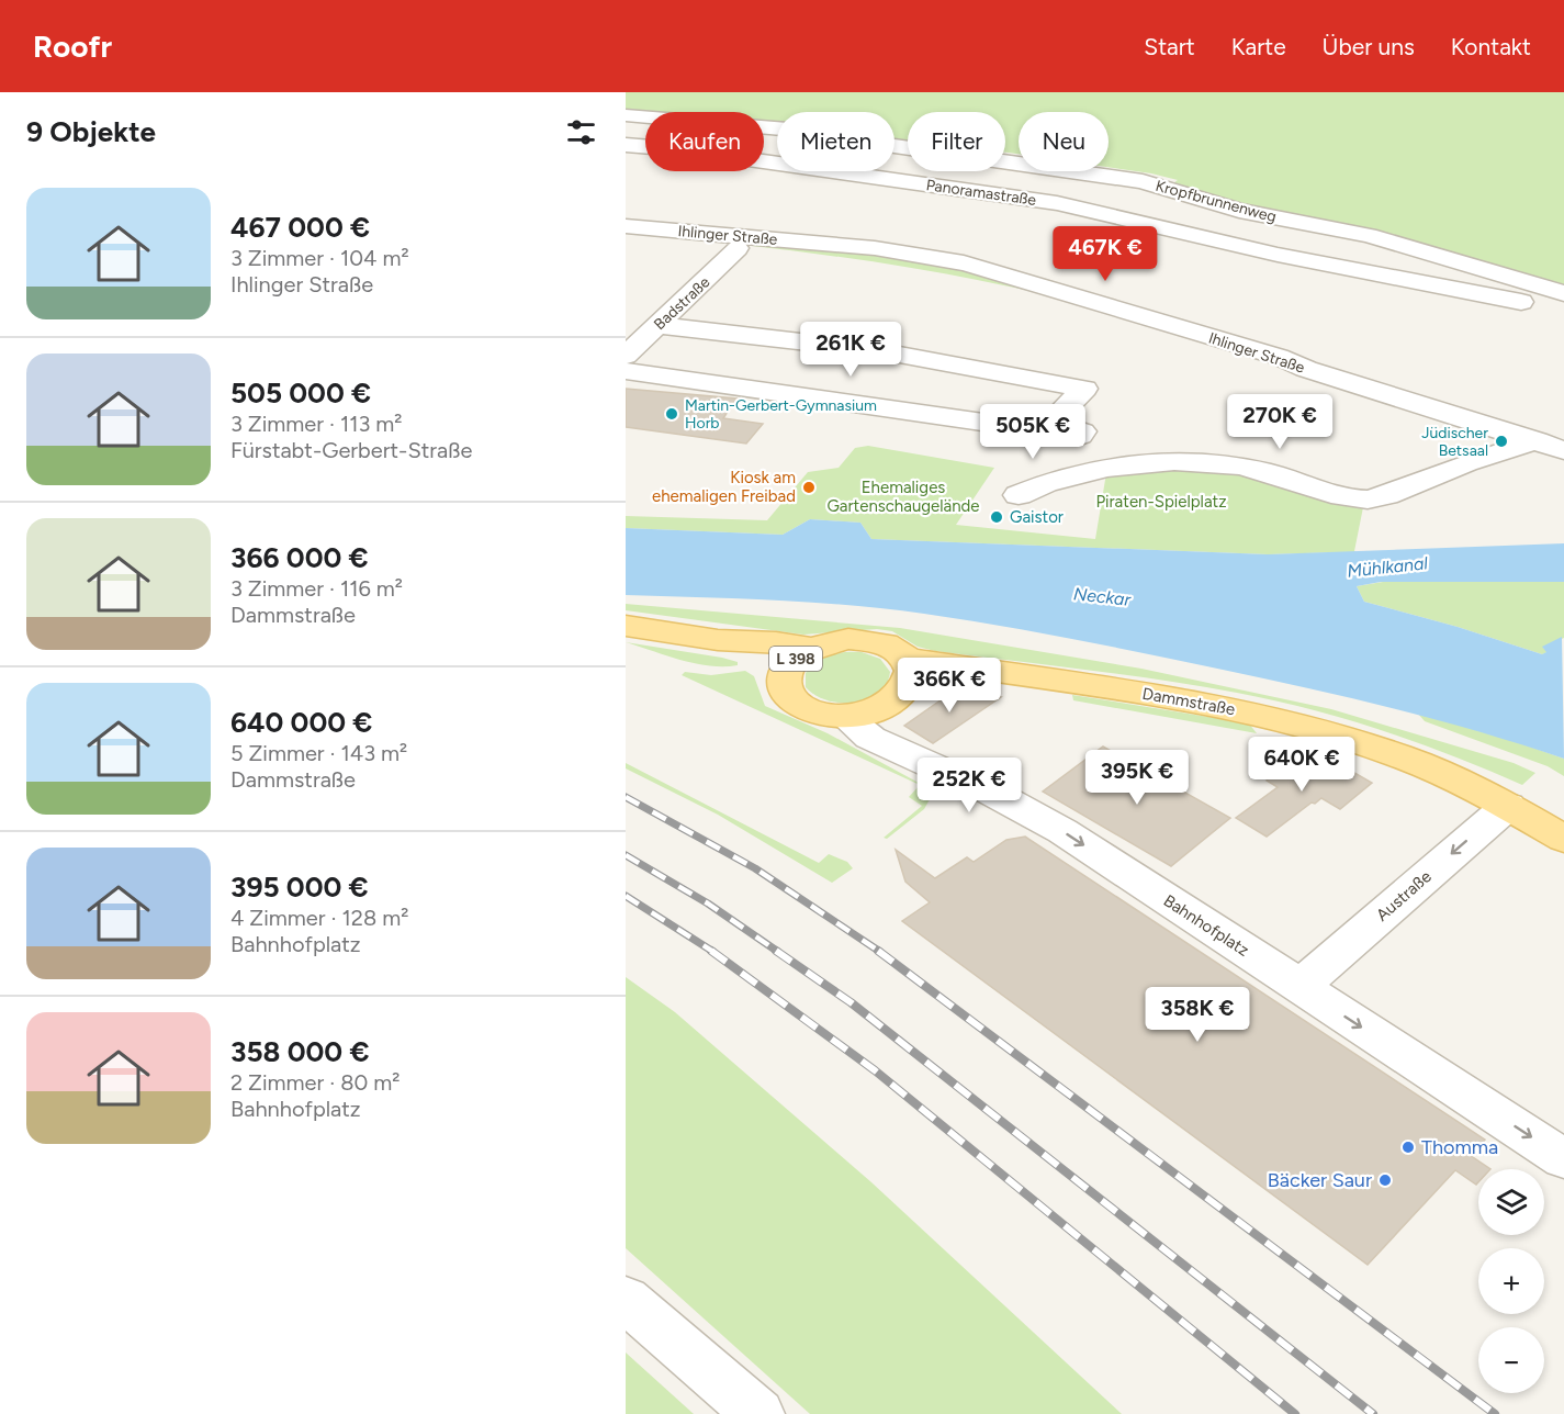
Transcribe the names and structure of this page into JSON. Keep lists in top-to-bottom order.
{
  "streets": {
    "main road": ["L 398", "Dammstraße"],
    "street": [
      "Panoramastraße",
      "Kropfbrunnenweg",
      "Ihlinger Straße",
      "Badstraße",
      "Austraße",
      "Bahnhofplatz"
    ]
  },
  "crossings": [
    ["Ihlinger Straße", "Badstraße"],
    ["L 398", "Dammstraße"],
    ["L 398", "Bahnhofplatz"],
    ["Dammstraße", "Austraße"],
    ["Dammstraße", "Bahnhofplatz"],
    ["Austraße", "Bahnhofplatz"]
  ],
  "one_way": ["Austraße", "Bahnhofplatz"],
  "water": ["Mühlkanal", "Neckar"],
  "parks": ["Ehemaliges Gartenschaugelände", "Piraten-Spielplatz"],
  "places": [
    "Martin-Gerbert-Gymnasium Horb",
    "Jüdischer Betsaal",
    "Kiosk am ehemaligen Freibad",
    "Gaistor",
    "Thomma",
    "Bäcker Saur"
  ],
  "page": {
    "header": "Roofr",
    "nav": [
      "Start",
      "Karte",
      "Über uns",
      "Kontakt"
    ],
    "heading": "9 Objekte",
    "chip": [
      "Kaufen",
      "Mieten",
      "Filter",
      "Neu"
    ],
    "list": [
      {
        "name": "467 000 €",
        "note": "3 Zimmer · 104 m² · Ihlinger Straße"
      },
      {
        "name": "505 000 €",
        "note": "3 Zimmer · 113 m² · Fürstabt-Gerbert-Straße"
      },
      {
        "name": "366 000 €",
        "note": "3 Zimmer · 116 m² · Dammstraße"
      },
      {
        "name": "640 000 €",
        "note": "5 Zimmer · 143 m² · Dammstraße"
      },
      {
        "name": "395 000 €",
        "note": "4 Zimmer · 128 m² · Bahnhofplatz"
      },
      {
        "name": "358 000 €",
        "note": "2 Zimmer · 80 m² · Bahnhofplatz"
      }
    ],
    "price": [
      "467K €",
      "261K €",
      "270K €",
      "505K €",
      "366K €",
      "640K €",
      "395K €",
      "252K €",
      "358K €"
    ],
    "map_buttons": ["+", "−"]
  }
}
